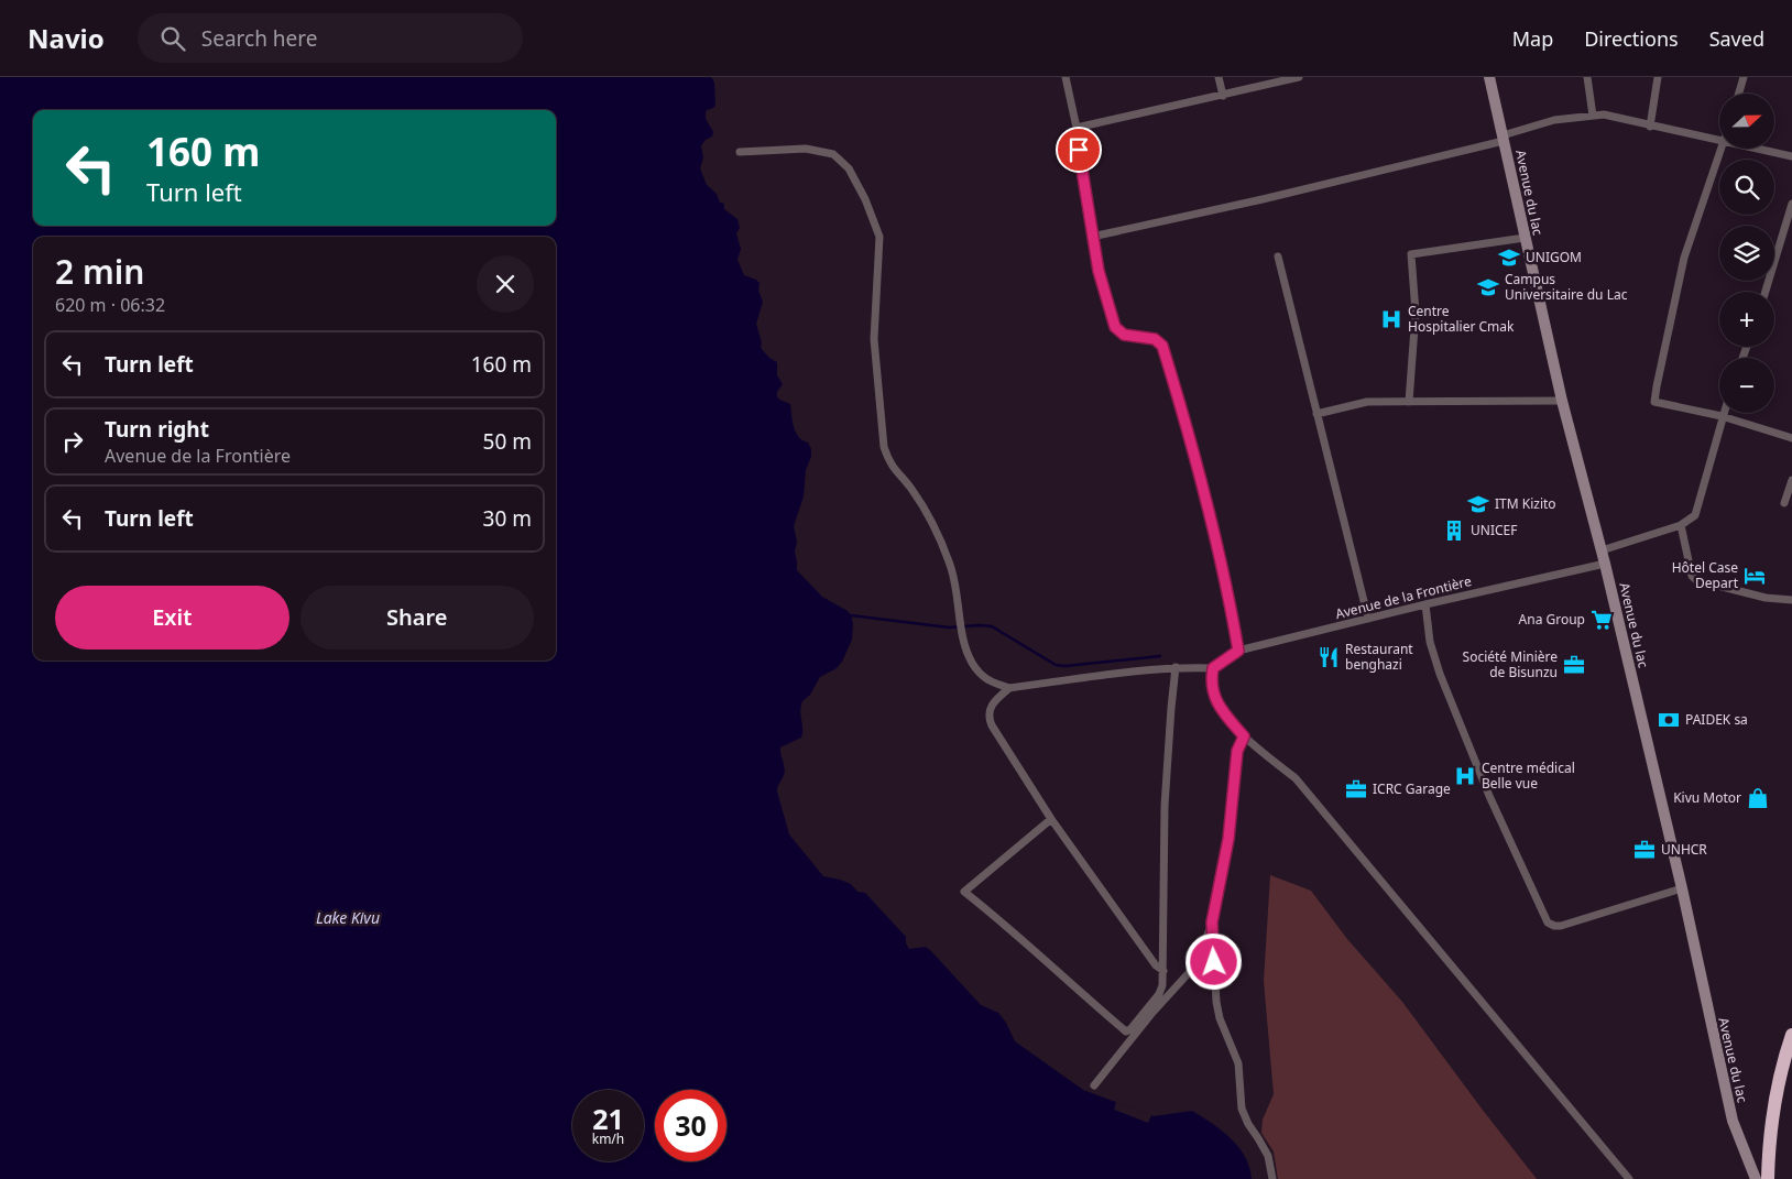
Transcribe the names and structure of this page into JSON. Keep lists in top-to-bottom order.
{
  "streets": {
    "main road": ["Avenue du lac"],
    "street": ["Avenue de la Frontière"]
  },
  "crossings": [
    ["Avenue du lac", "Avenue de la Frontière"]
  ],
  "water": ["Lake Kivu"],
  "places": {
    "school or university": ["UNIGOM", "Campus Universitaire du Lac", "ITM Kizito"],
    "hospital": ["Centre Hospitalier Cmak", "Centre médical Belle vue"],
    "building": ["UNICEF"],
    "hotel": ["Hôtel Case Depart"],
    "supermarket": ["Ana Group"],
    "restaurant": ["Restaurant benghazi"],
    "office": ["Société Minière de Bisunzu", "ICRC Garage", "UNHCR"],
    "bank": ["PAIDEK sa"],
    "shop": ["Kivu Motor"]
  },
  "north": "right",
  "page": {
    "header": "Navio",
    "search": "Search here",
    "nav": ["Map", "Directions", "Saved"],
    "map_buttons": ["+", "−"],
    "turn": ["160 m", "Turn left"],
    "heading": ["2 min", "620 m · 06:32"],
    "list": [
      {
        "name": "Turn left",
        "value": "160 m"
      },
      {
        "name": "Turn right",
        "note": "Avenue de la Frontière",
        "value": "50 m"
      },
      {
        "name": "Turn left",
        "value": "30 m"
      }
    ],
    "buttons": ["Exit", "Share"],
    "speed": "21 km/h",
    "limit": "30"
  }
}
